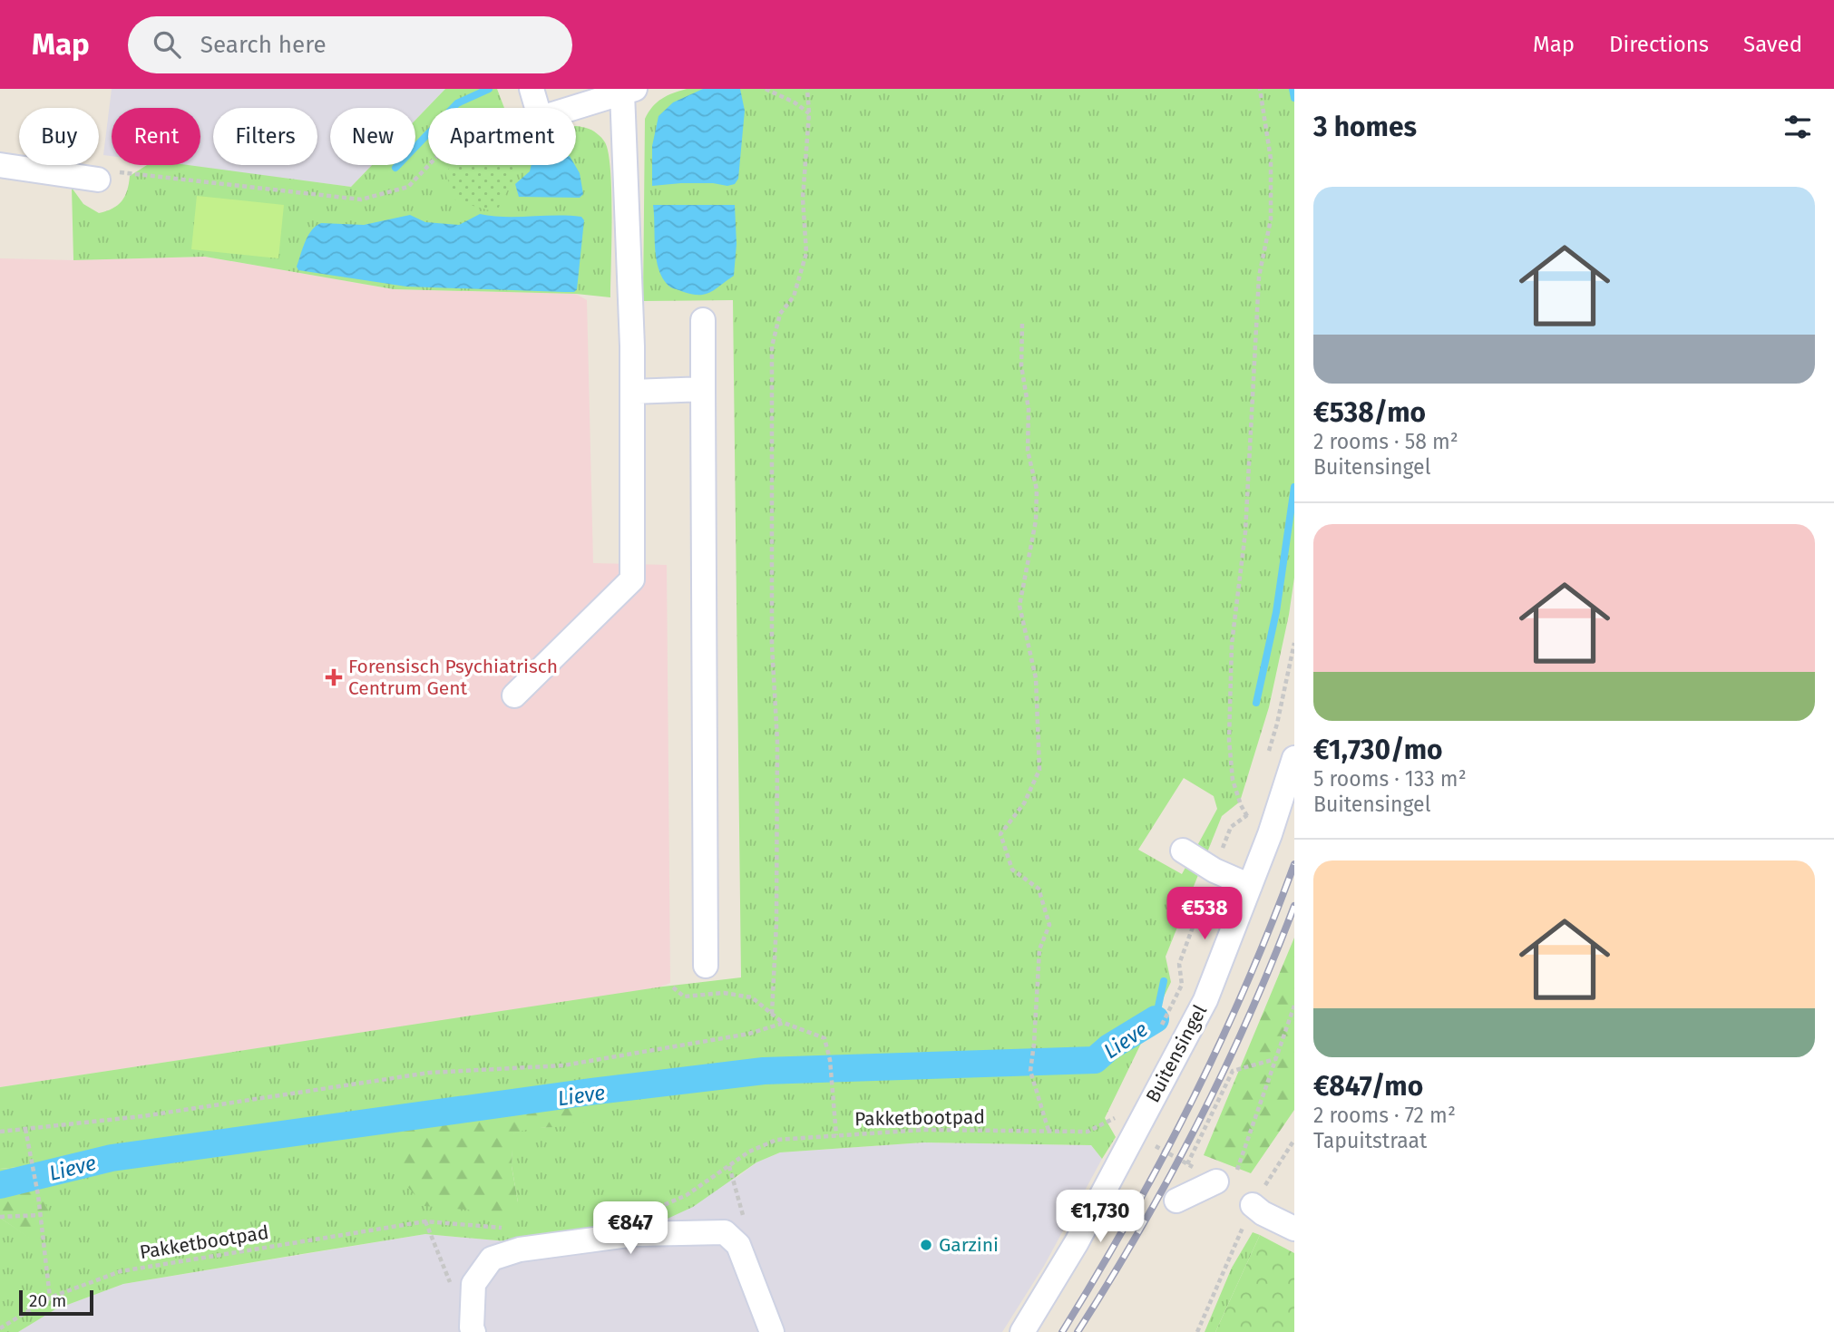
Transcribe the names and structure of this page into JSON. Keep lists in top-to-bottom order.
{
  "streets": {
    "street": ["Buitensingel"],
    "path": ["Pakketbootpad"]
  },
  "water": ["Lieve"],
  "places": {
    "health": ["Forensisch Psychiatrisch Centrum Gent"],
    "other": ["Garzini"]
  },
  "scale_bar": "20 m",
  "page": {
    "header": "Map",
    "search": "Search here",
    "nav": ["Map", "Directions", "Saved"],
    "heading": "3 homes",
    "chip": [
      "Buy",
      "Rent",
      "Filters",
      "New",
      "Apartment"
    ],
    "list": [
      {
        "name": "€538/mo",
        "note": "2 rooms · 58 m² · Buitensingel"
      },
      {
        "name": "€1,730/mo",
        "note": "5 rooms · 133 m² · Buitensingel"
      },
      {
        "name": "€847/mo",
        "note": "2 rooms · 72 m² · Tapuitstraat"
      }
    ],
    "price": ["€538", "€1,730", "€847"],
    "scale": "20 m"
  }
}
